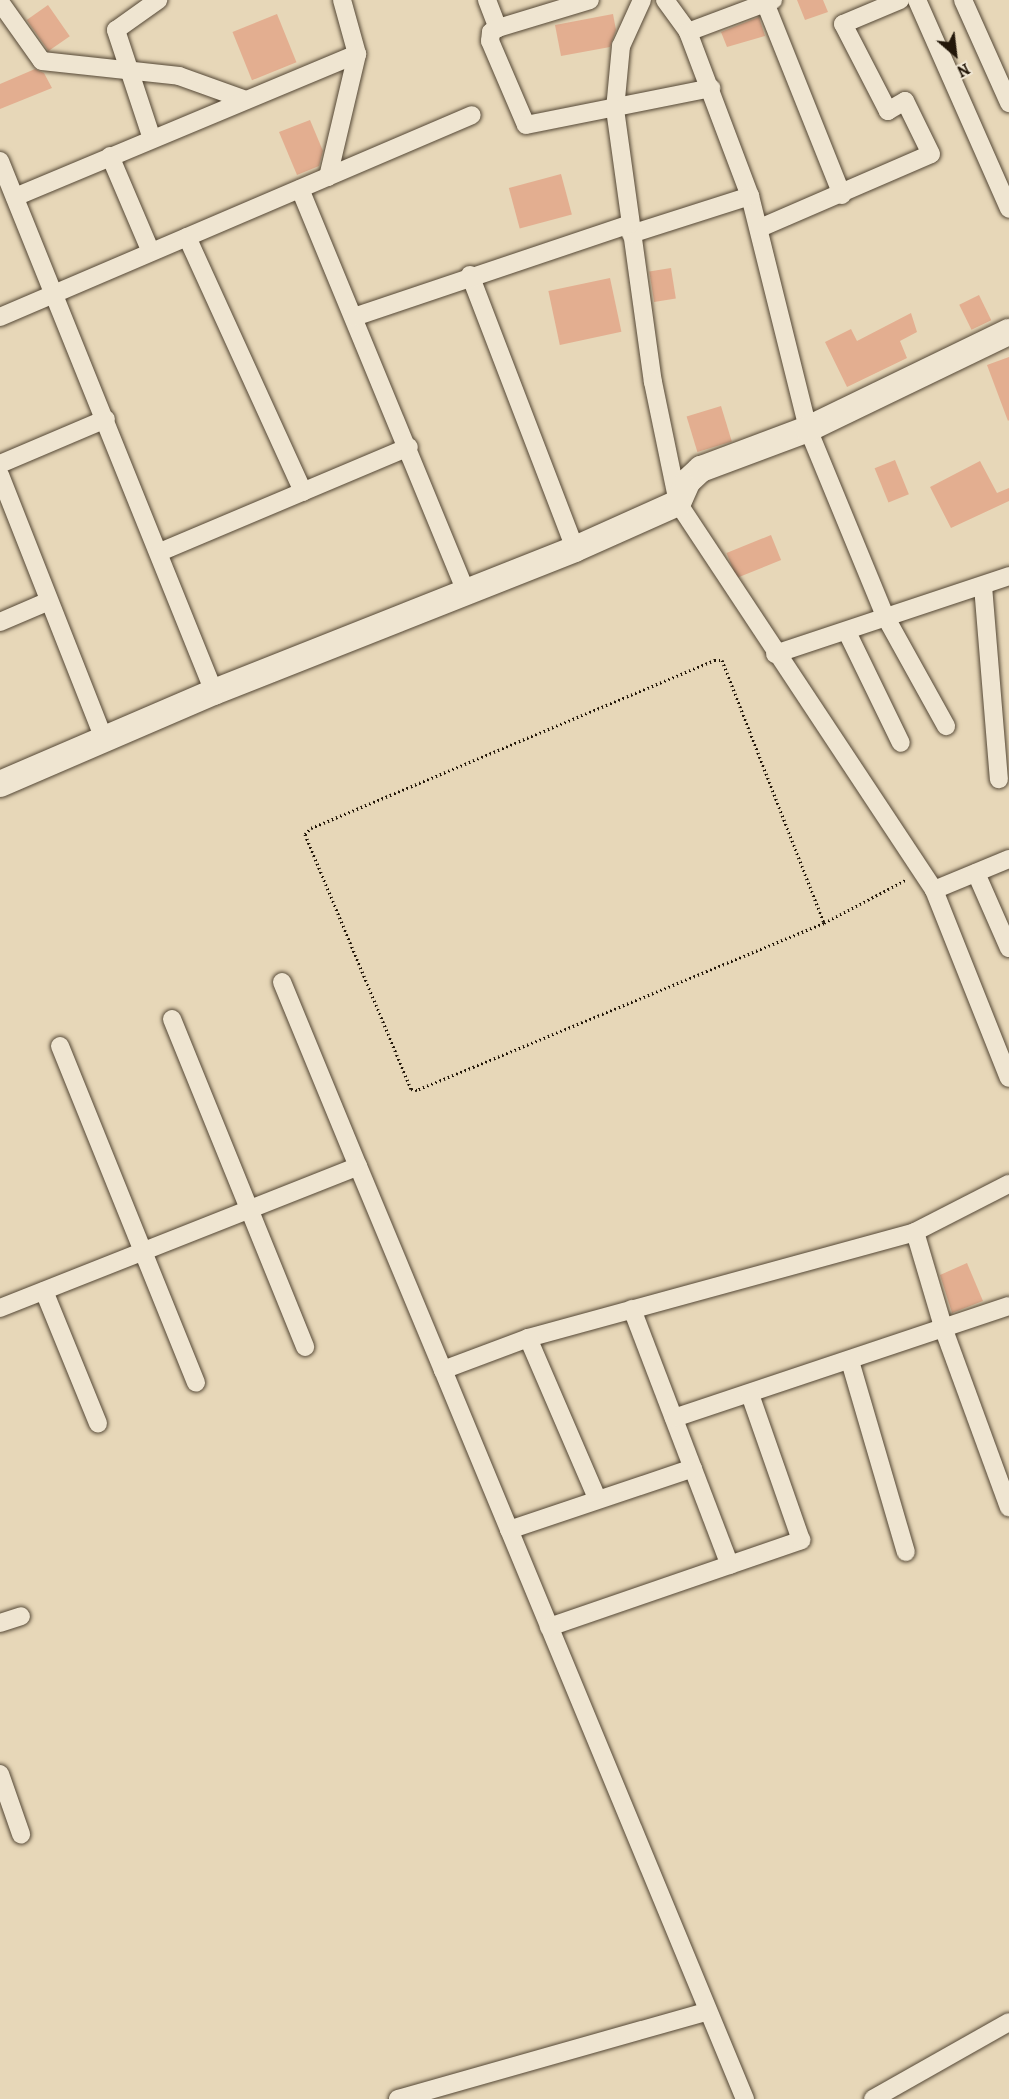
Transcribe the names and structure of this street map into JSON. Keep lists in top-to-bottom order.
{
  "north": "bottom right"
}
